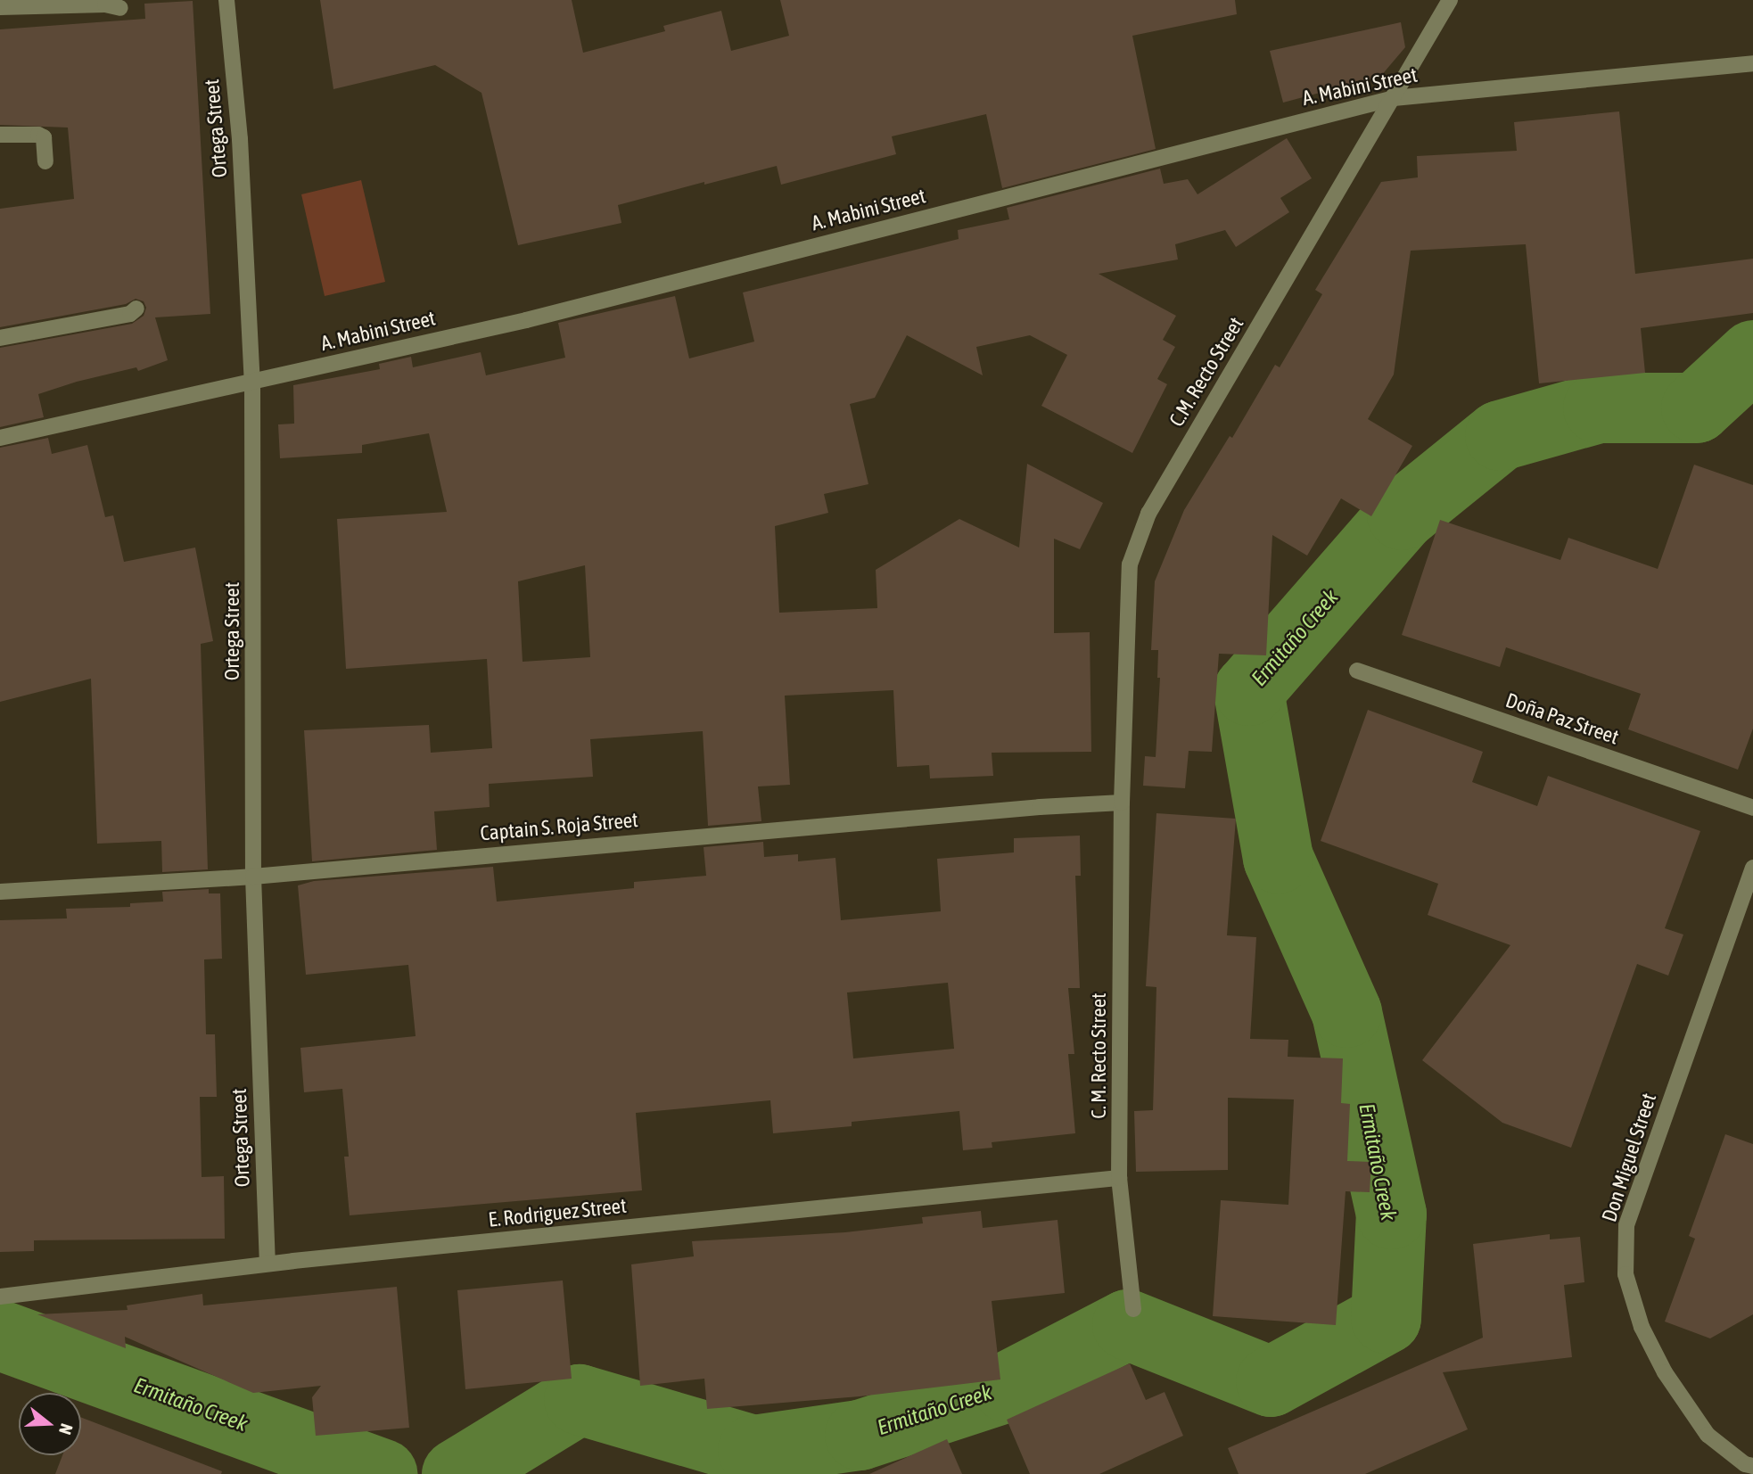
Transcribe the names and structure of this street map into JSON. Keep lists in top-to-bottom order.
{
  "streets": {
    "street": [
      "A. Mabini Street",
      "Ortega Street",
      "C.M. Recto Street",
      "Doña Paz Street",
      "Captain S. Roja Street",
      "C. M. Recto Street",
      "Don Miguel Street",
      "E. Rodriguez Street"
    ]
  },
  "crossings": [
    ["A. Mabini Street", "Ortega Street"],
    ["A. Mabini Street", "C.M. Recto Street"],
    ["Ortega Street", "Captain S. Roja Street"],
    ["Ortega Street", "E. Rodriguez Street"],
    ["C.M. Recto Street", "Captain S. Roja Street"],
    ["C.M. Recto Street", "C. M. Recto Street"],
    ["Captain S. Roja Street", "C. M. Recto Street"],
    ["C. M. Recto Street", "E. Rodriguez Street"]
  ],
  "water": ["Ermitaño Creek"],
  "north": "right"
}
